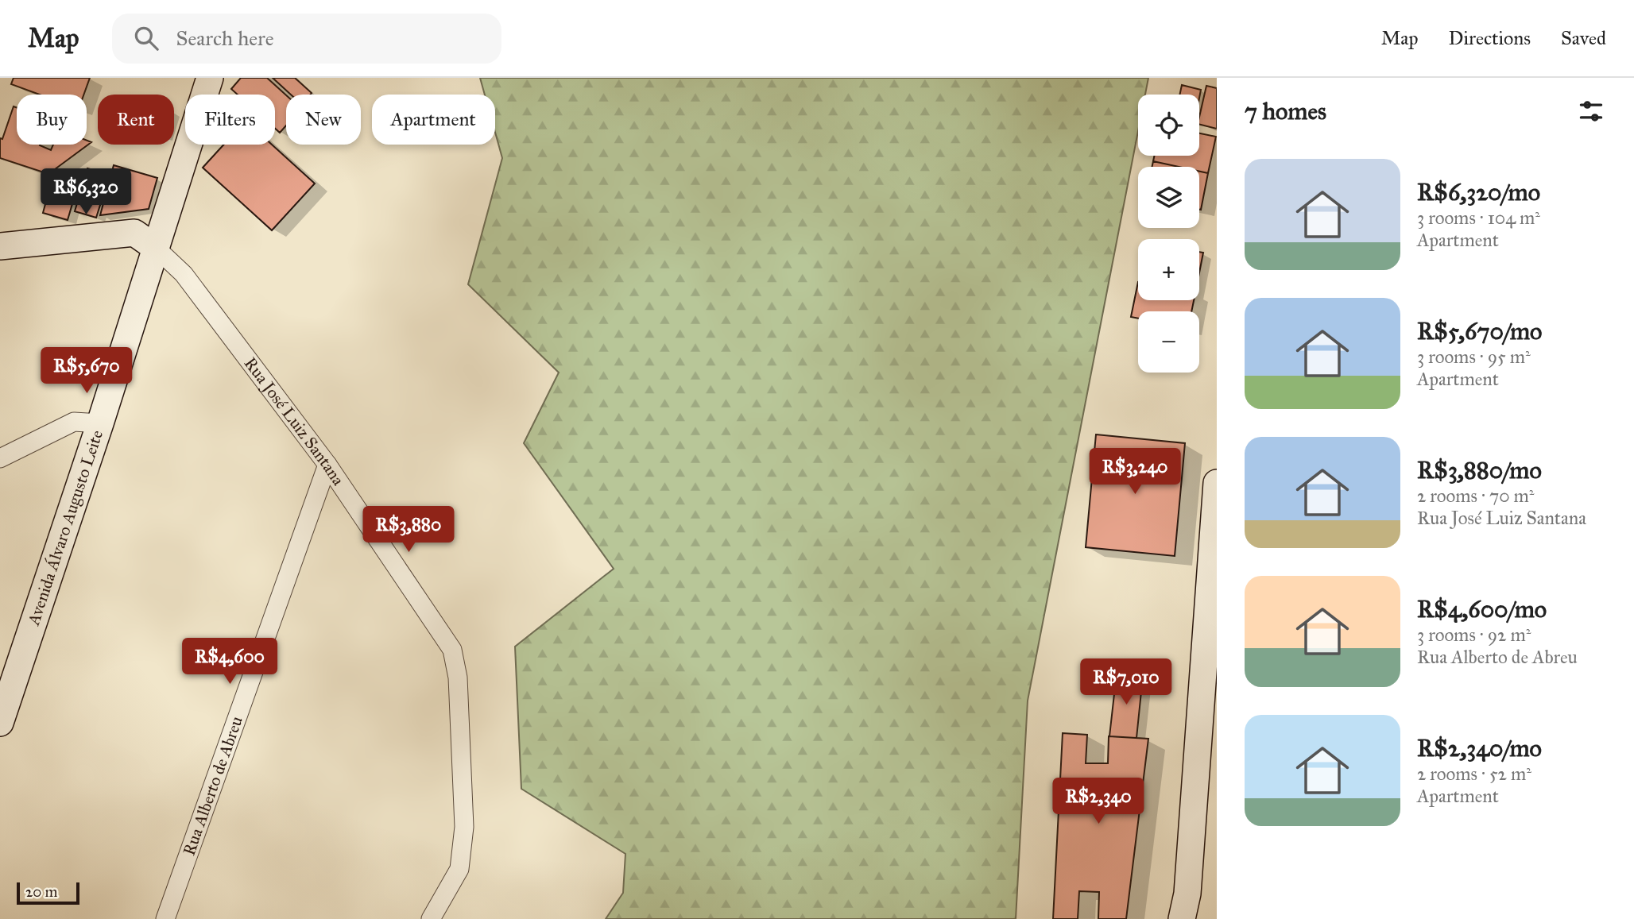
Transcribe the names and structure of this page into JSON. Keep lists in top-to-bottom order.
{
  "streets": {
    "street": ["Rua José Luiz Santana", "Avenida Álvaro Augusto Leite", "Rua Alberto de Abreu"]
  },
  "crossings": [
    ["Rua José Luiz Santana", "Avenida Álvaro Augusto Leite"],
    ["Rua José Luiz Santana", "Rua Alberto de Abreu"]
  ],
  "scale_bar": "20 m",
  "page": {
    "header": "Map",
    "search": "Search here",
    "nav": ["Map", "Directions", "Saved"],
    "heading": "7 homes",
    "map_buttons": ["+", "−"],
    "chip": [
      "Buy",
      "Rent",
      "Filters",
      "New",
      "Apartment"
    ],
    "list": [
      {
        "name": "R$6,320/mo",
        "note": "3 rooms · 104 m² · Apartment"
      },
      {
        "name": "R$5,670/mo",
        "note": "3 rooms · 95 m² · Apartment"
      },
      {
        "name": "R$3,880/mo",
        "note": "2 rooms · 70 m² · Rua José Luiz Santana"
      },
      {
        "name": "R$4,600/mo",
        "note": "3 rooms · 92 m² · Rua Alberto de Abreu"
      },
      {
        "name": "R$2,340/mo",
        "note": "2 rooms · 52 m² · Apartment"
      }
    ],
    "price": [
      "R$6,320",
      "R$5,670",
      "R$3,240",
      "R$3,880",
      "R$4,600",
      "R$7,010",
      "R$2,340"
    ],
    "scale": "20 m"
  }
}
